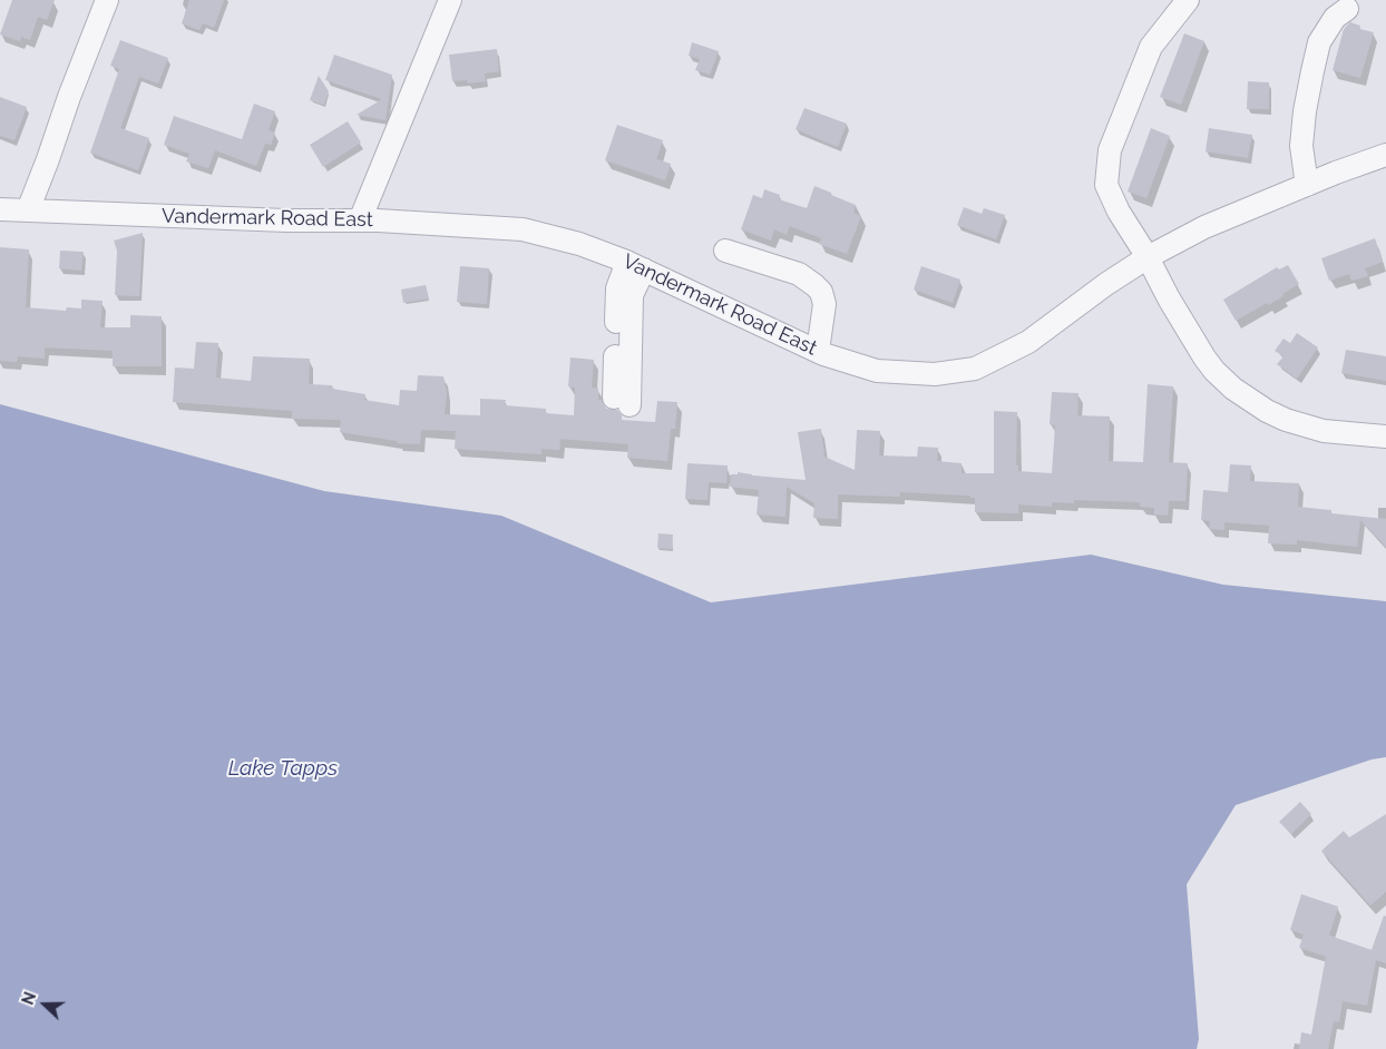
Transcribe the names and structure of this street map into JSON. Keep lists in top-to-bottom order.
{
  "streets": {
    "street": ["Vandermark Road East"]
  },
  "water": ["Lake Tapps"],
  "north": "left"
}
